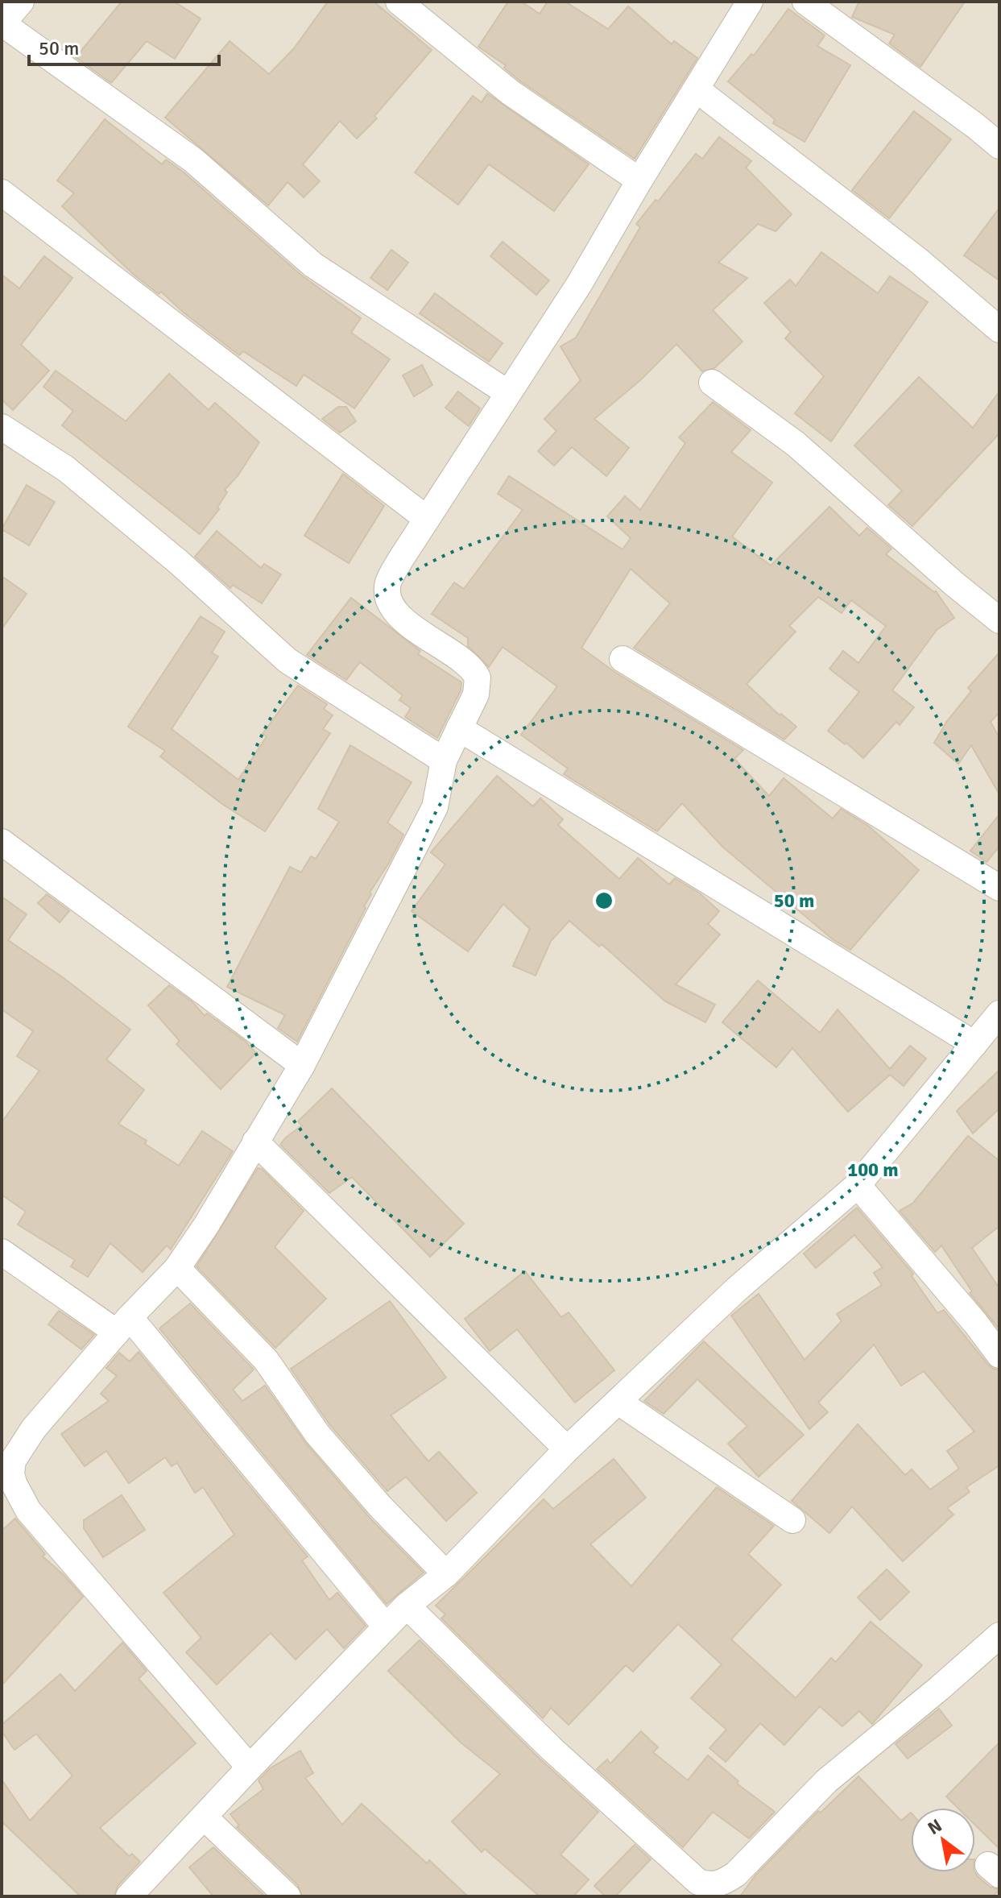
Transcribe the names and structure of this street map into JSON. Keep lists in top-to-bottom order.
{
  "scale_bar": "50 m",
  "north": "top left",
  "rings": ["50 m", "100 m"]
}
